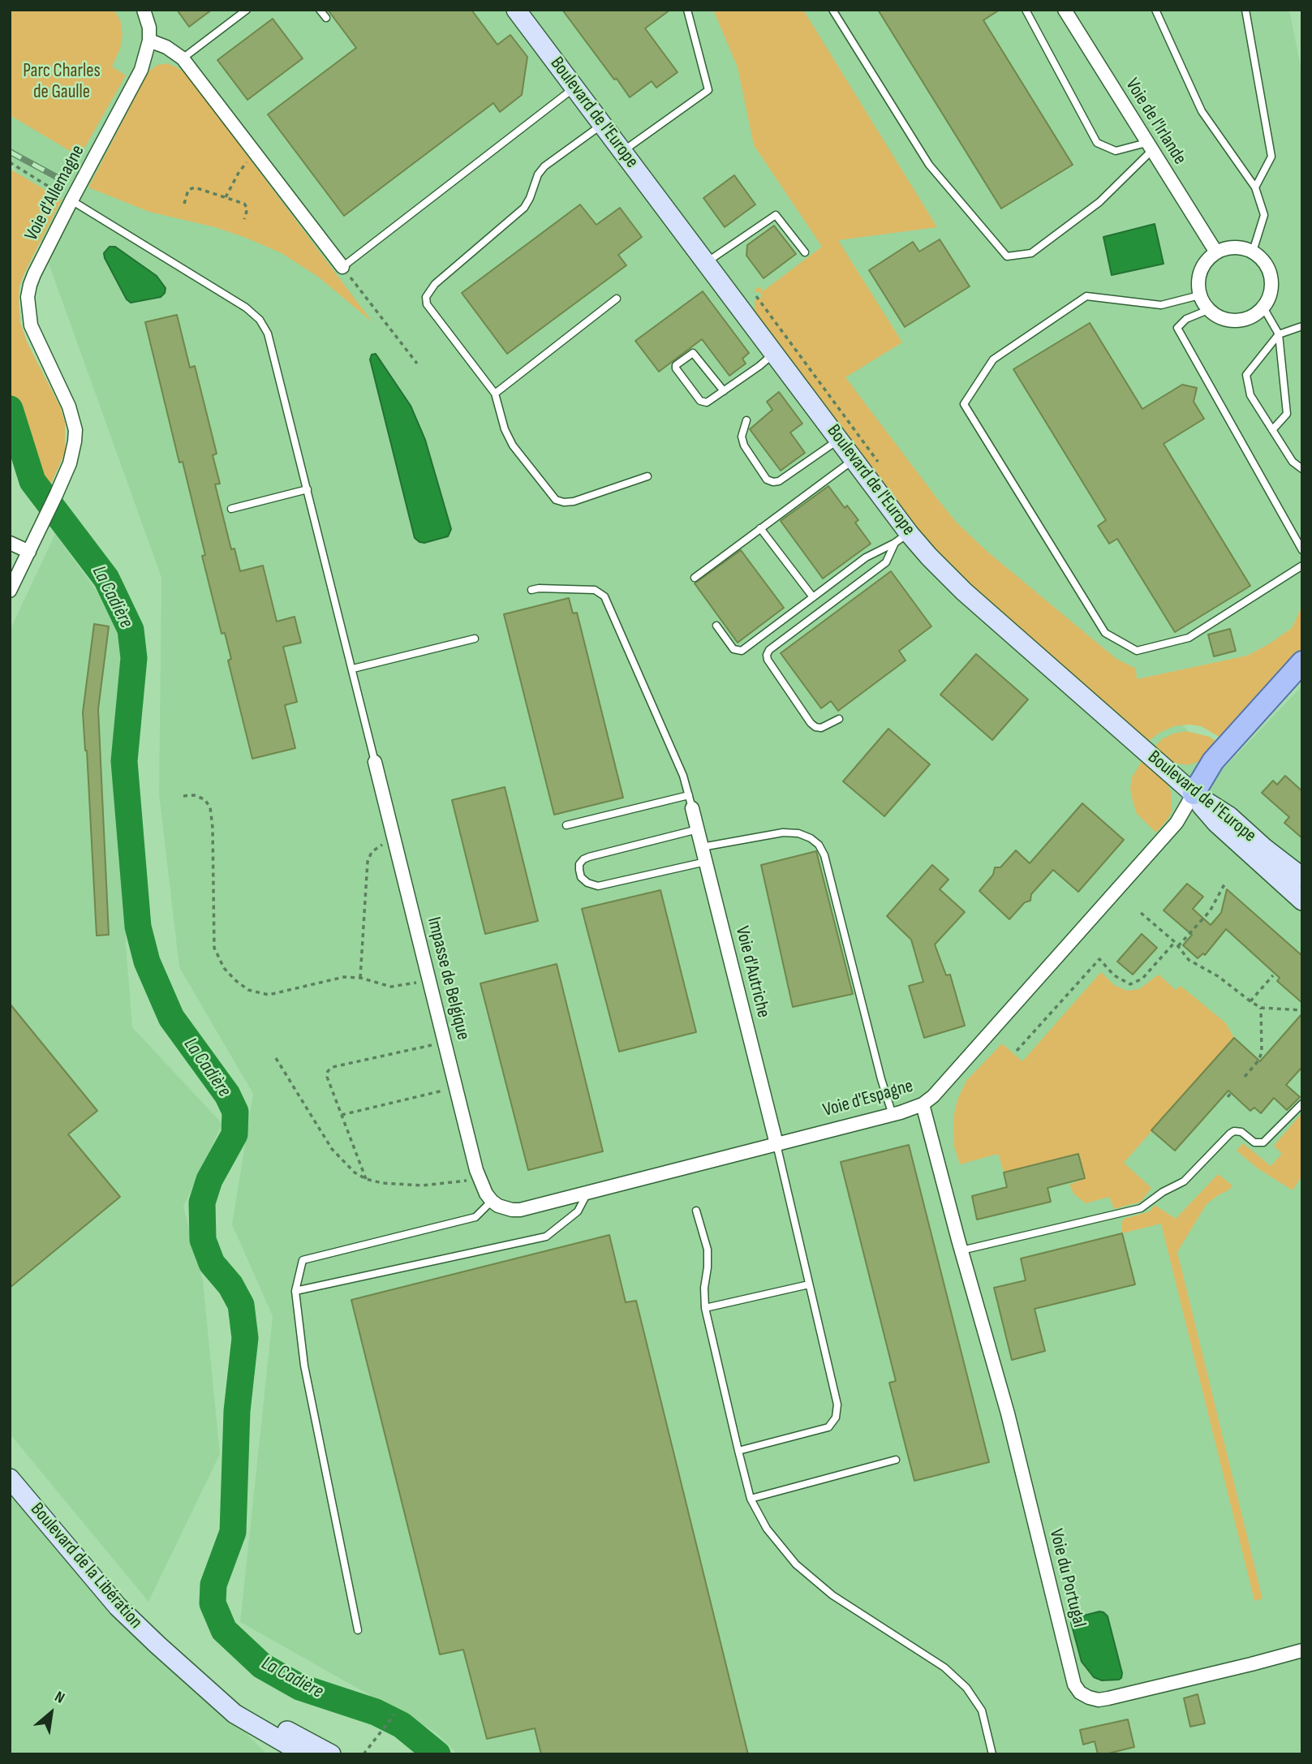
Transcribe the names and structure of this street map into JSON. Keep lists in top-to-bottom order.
{
  "streets": {
    "street": [
      "Boulevard de l'Europe",
      "Voie de l'Irlande",
      "Voie d'Allemagne",
      "Voie d'Autriche",
      "Impasse de Belgique",
      "Voie d'Espagne",
      "Boulevard de la Libération",
      "Voie du Portugal"
    ]
  },
  "crossings": [
    ["Boulevard de l'Europe", "Voie d'Espagne"],
    ["Voie d'Autriche", "Voie d'Espagne"],
    ["Impasse de Belgique", "Voie d'Espagne"],
    ["Voie d'Espagne", "Voie du Portugal"]
  ],
  "water": ["La Cadière"],
  "parks": ["Parc Charles de Gaulle"],
  "north": "top right"
}
